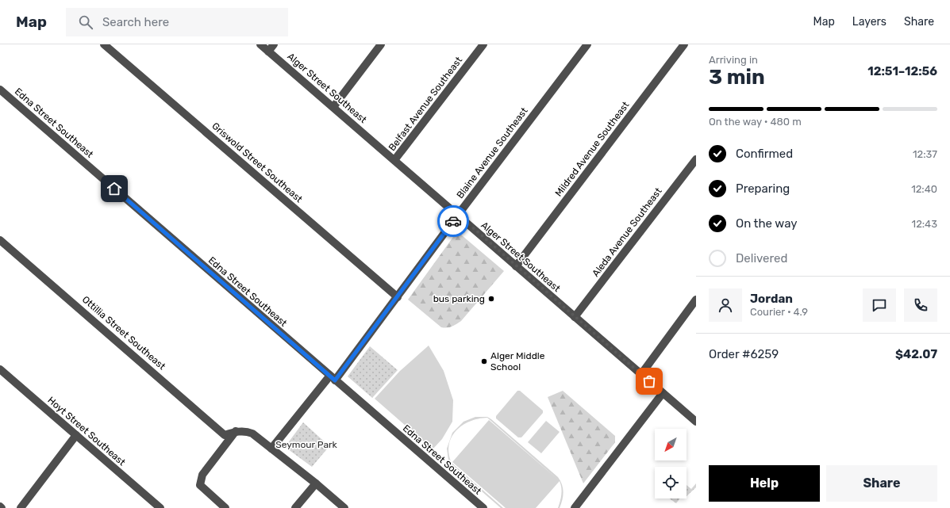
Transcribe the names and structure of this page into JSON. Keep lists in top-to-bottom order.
{
  "streets": {
    "street": [
      "Alger Street Southeast",
      "Belfast Avenue Southeast",
      "Edna Street Southeast",
      "Mildred Avenue Southeast",
      "Blaine Avenue Southeast",
      "Griswold Street Southeast",
      "Aleda Avenue Southeast",
      "Ottillia Street Southeast",
      "Hoyt Street Southeast"
    ]
  },
  "crossings": [
    ["Alger Street Southeast", "Belfast Avenue Southeast"],
    ["Alger Street Southeast", "Mildred Avenue Southeast"],
    ["Alger Street Southeast", "Blaine Avenue Southeast"],
    ["Alger Street Southeast", "Aleda Avenue Southeast"],
    ["Edna Street Southeast", "Blaine Avenue Southeast"],
    ["Blaine Avenue Southeast", "Griswold Street Southeast"]
  ],
  "parks": ["Seymour Park"],
  "places": ["bus parking", "Alger Middle School"],
  "north": "bottom left",
  "page": {
    "header": "Map",
    "search": "Search here",
    "nav": ["Map", "Layers", "Share"],
    "heading": ["3 min", "Arriving in", "12:51–12:56"],
    "panel": [
      "Jordan",
      "Courier · 4.9",
      "Order #6259",
      "$42.07"
    ],
    "bar": "On the way · 480 m",
    "list": [
      ["Confirmed", "12:37"],
      ["Preparing", "12:40"],
      ["On the way", "12:43"],
      "Delivered"
    ],
    "buttons": ["Help", "Share"]
  }
}
